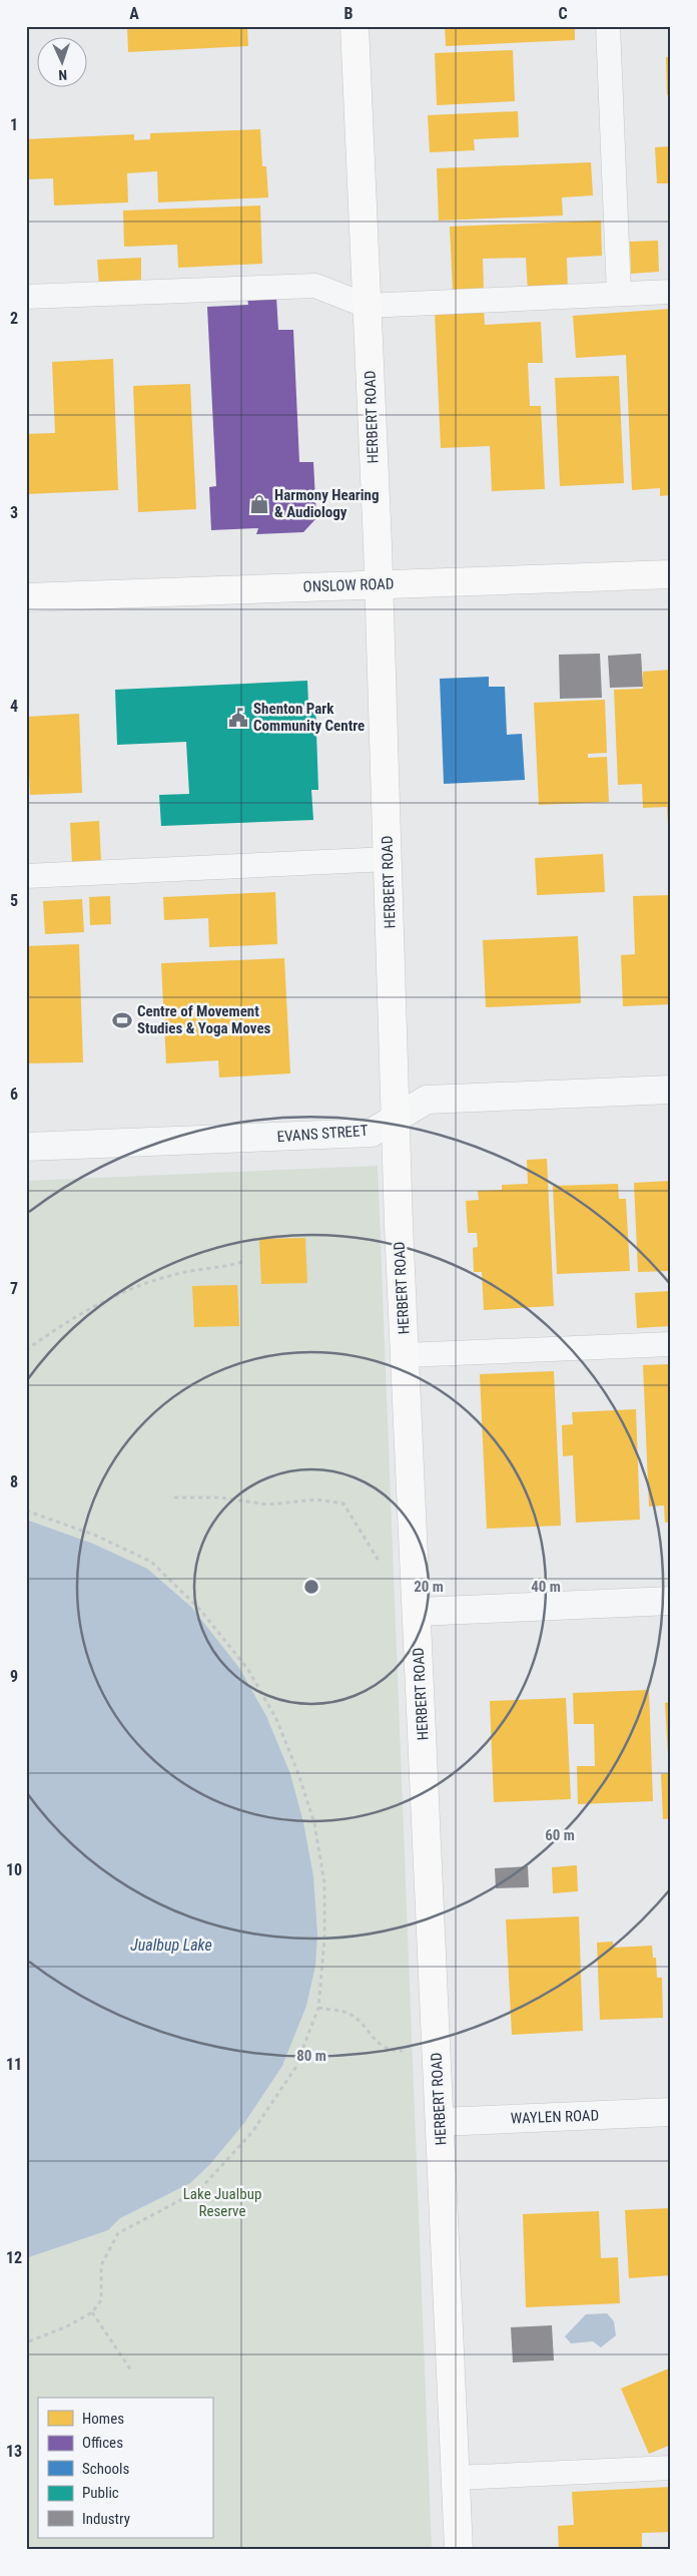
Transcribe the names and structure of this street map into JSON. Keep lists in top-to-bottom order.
{
  "streets": {
    "street": [
      "HERBERT ROAD",
      "ONSLOW ROAD",
      "EVANS STREET",
      "WAYLEN ROAD"
    ]
  },
  "crossings": [
    ["HERBERT ROAD", "ONSLOW ROAD"],
    ["HERBERT ROAD", "EVANS STREET"],
    ["HERBERT ROAD", "WAYLEN ROAD"]
  ],
  "water": ["Jualbup Lake"],
  "parks": ["Lake Jualbup Reserve"],
  "places": {
    "shop": ["Harmony Hearing & Audiology"],
    "public building": ["Shenton Park Community Centre"],
    "sports": ["Centre of Movement Studies & Yoga Moves"]
  },
  "legend": [
    "Homes",
    "Offices",
    "Schools",
    "Public",
    "Industry"
  ],
  "north": "bottom",
  "grid": {
    "columns": ["A", "B", "C"],
    "rows": [
      "1",
      "2",
      "3",
      "4",
      "5",
      "6",
      "7",
      "8",
      "9",
      "10",
      "11",
      "12",
      "13"
    ]
  },
  "rings": [
    "20 m",
    "40 m",
    "60 m",
    "80 m"
  ]
}
